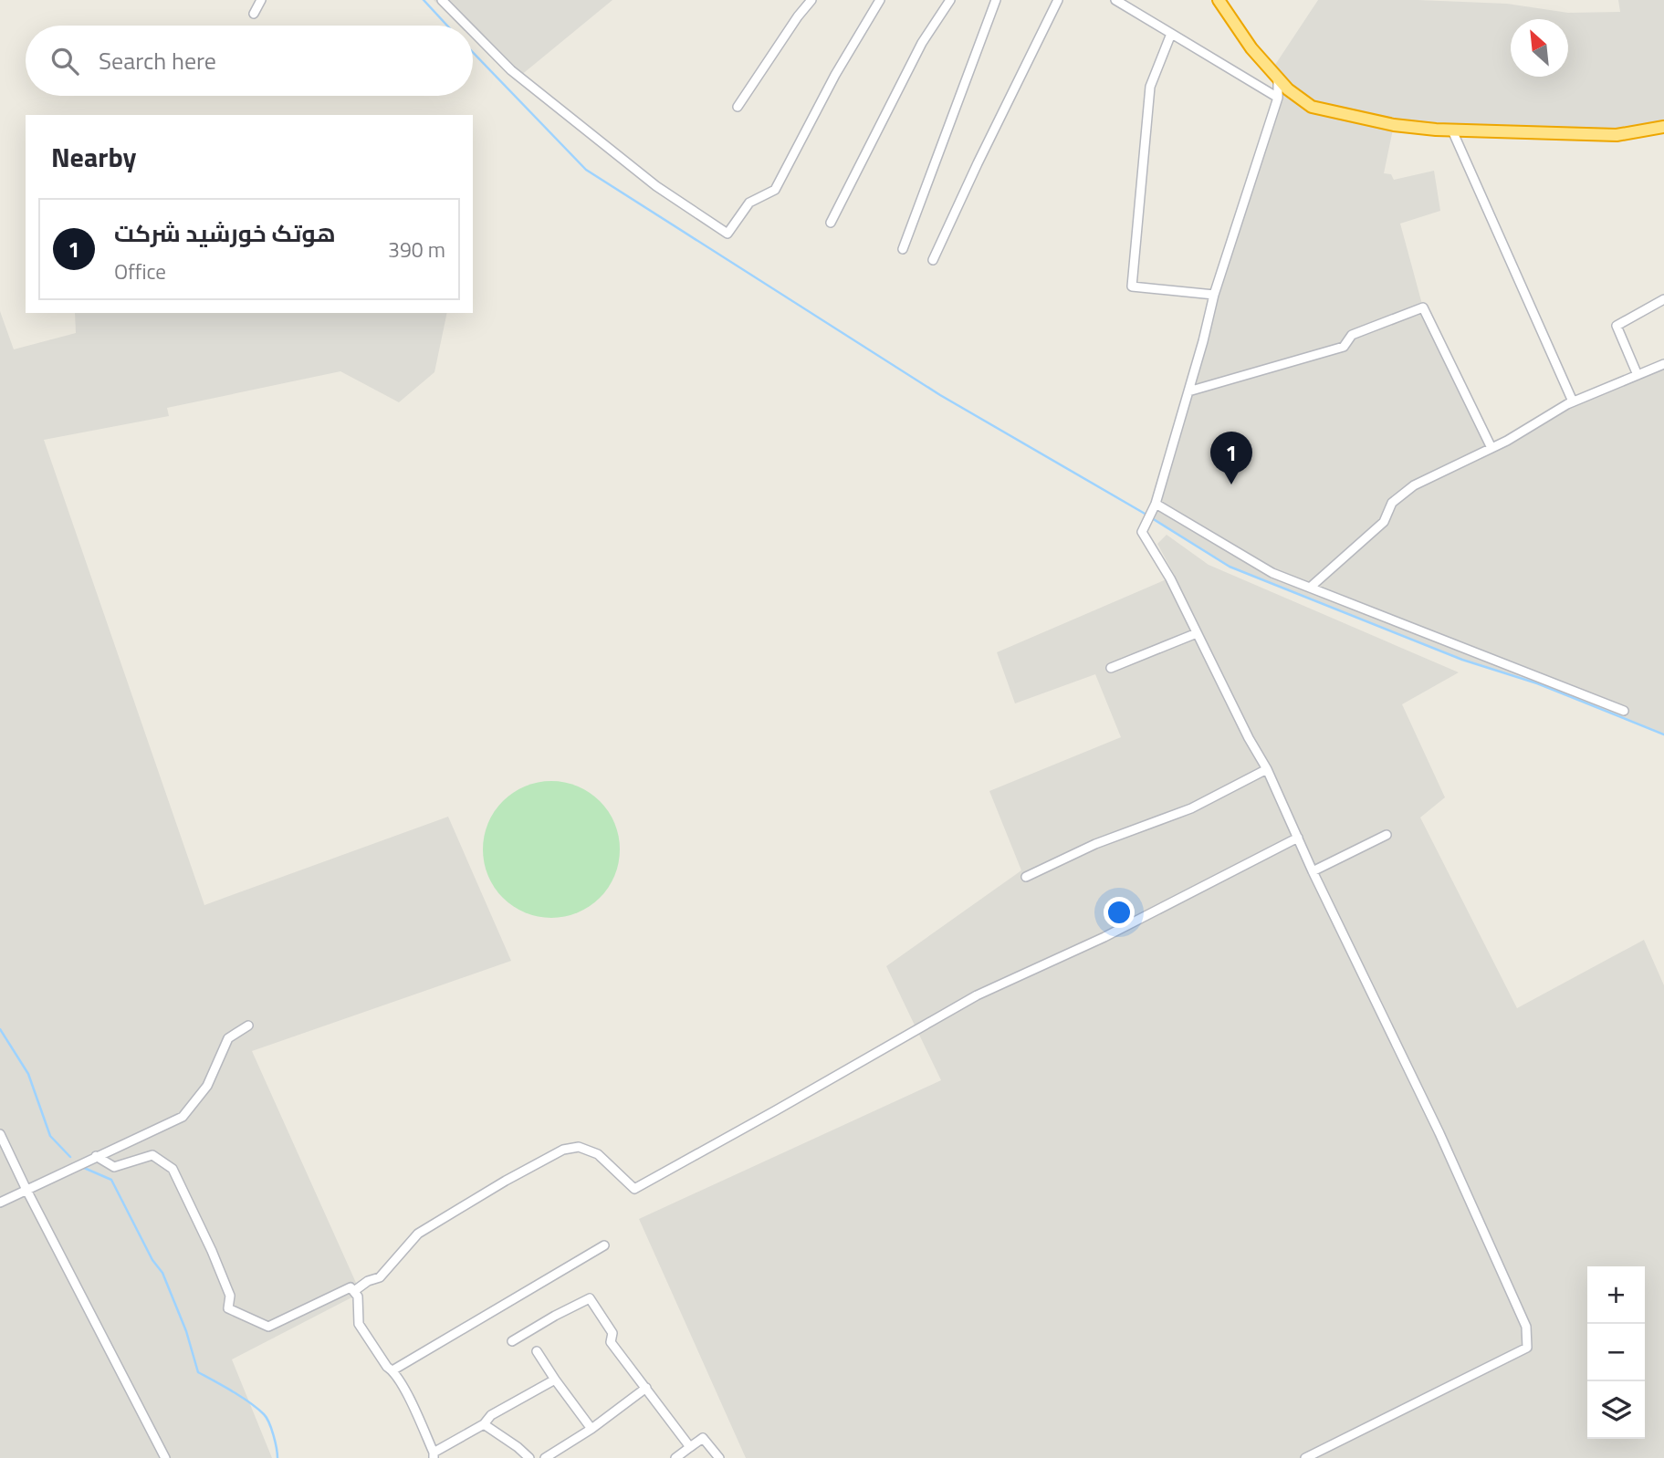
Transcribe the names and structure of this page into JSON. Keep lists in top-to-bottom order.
{
  "north": "top left",
  "page": {
    "search": "Search here",
    "heading": "Nearby",
    "list": [
      {
        "mark": "1",
        "name": "هوتک خورشید شرکت",
        "note": "Office",
        "value": "390 m"
      }
    ],
    "pins": "1",
    "map_buttons": ["+", "−"]
  }
}
